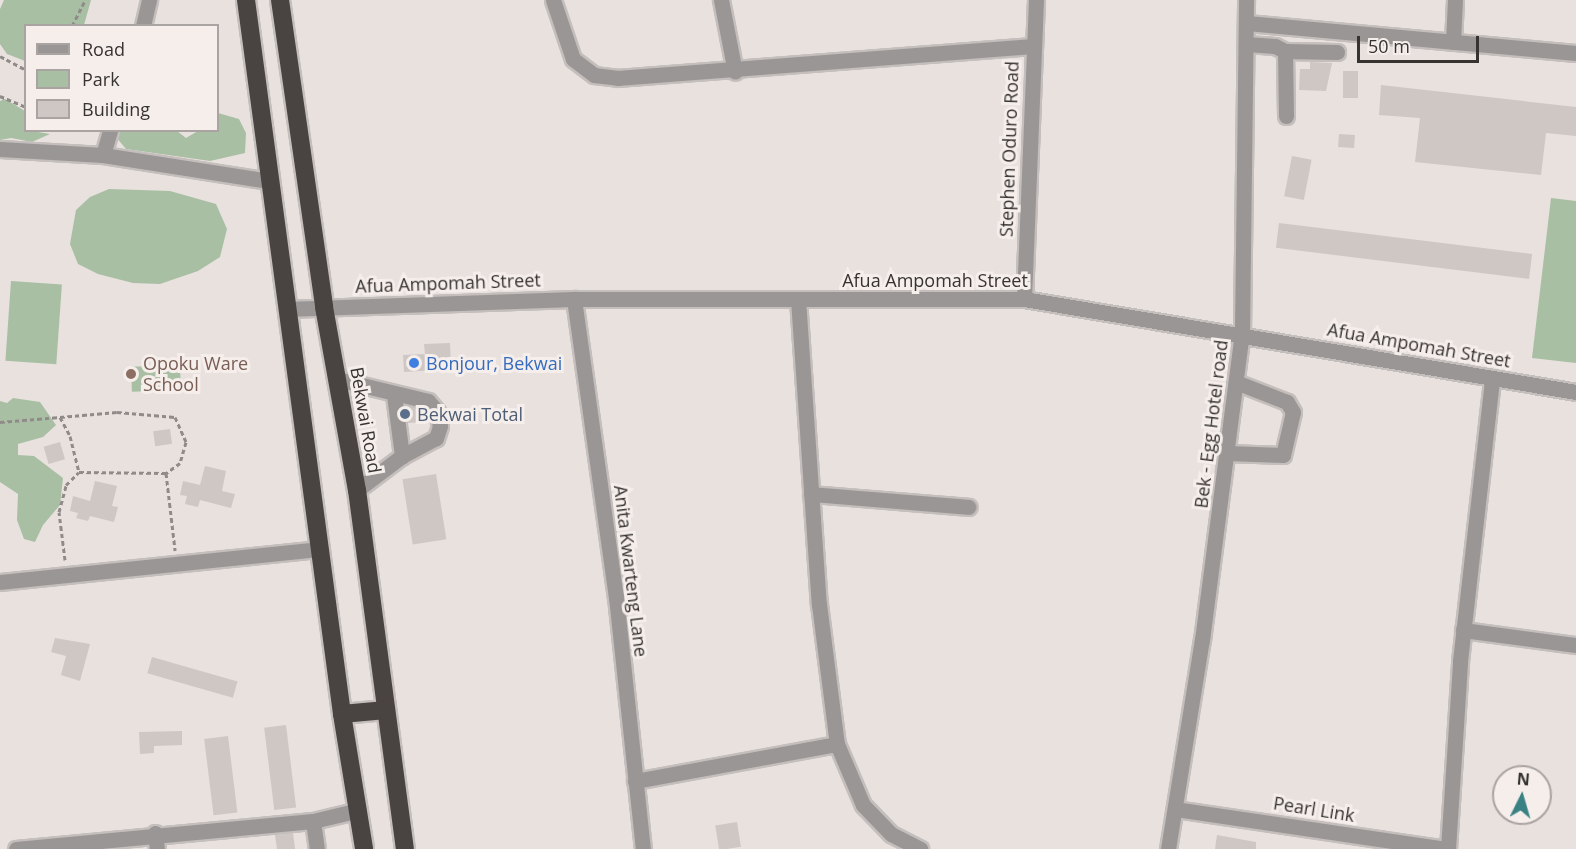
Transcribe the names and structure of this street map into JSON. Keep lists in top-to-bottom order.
{
  "streets": {
    "highway": ["Bekwai Road"],
    "street": [
      "Stephen Oduro Road",
      "Afua Ampomah Street",
      "Bek - Egg Hotel road",
      "Anita Kwarteng Lane",
      "Pearl Link"
    ]
  },
  "crossings": [
    ["Stephen Oduro Road", "Afua Ampomah Street"],
    ["Afua Ampomah Street", "Bekwai Road"],
    ["Afua Ampomah Street", "Bek - Egg Hotel road"],
    ["Afua Ampomah Street", "Anita Kwarteng Lane"],
    ["Bek - Egg Hotel road", "Pearl Link"]
  ],
  "places": ["Bonjour, Bekwai", "Opoku Ware School", "Bekwai Total"],
  "legend": ["Road", "Park", "Building"],
  "scale_bar": "50 m",
  "north": "top"
}
